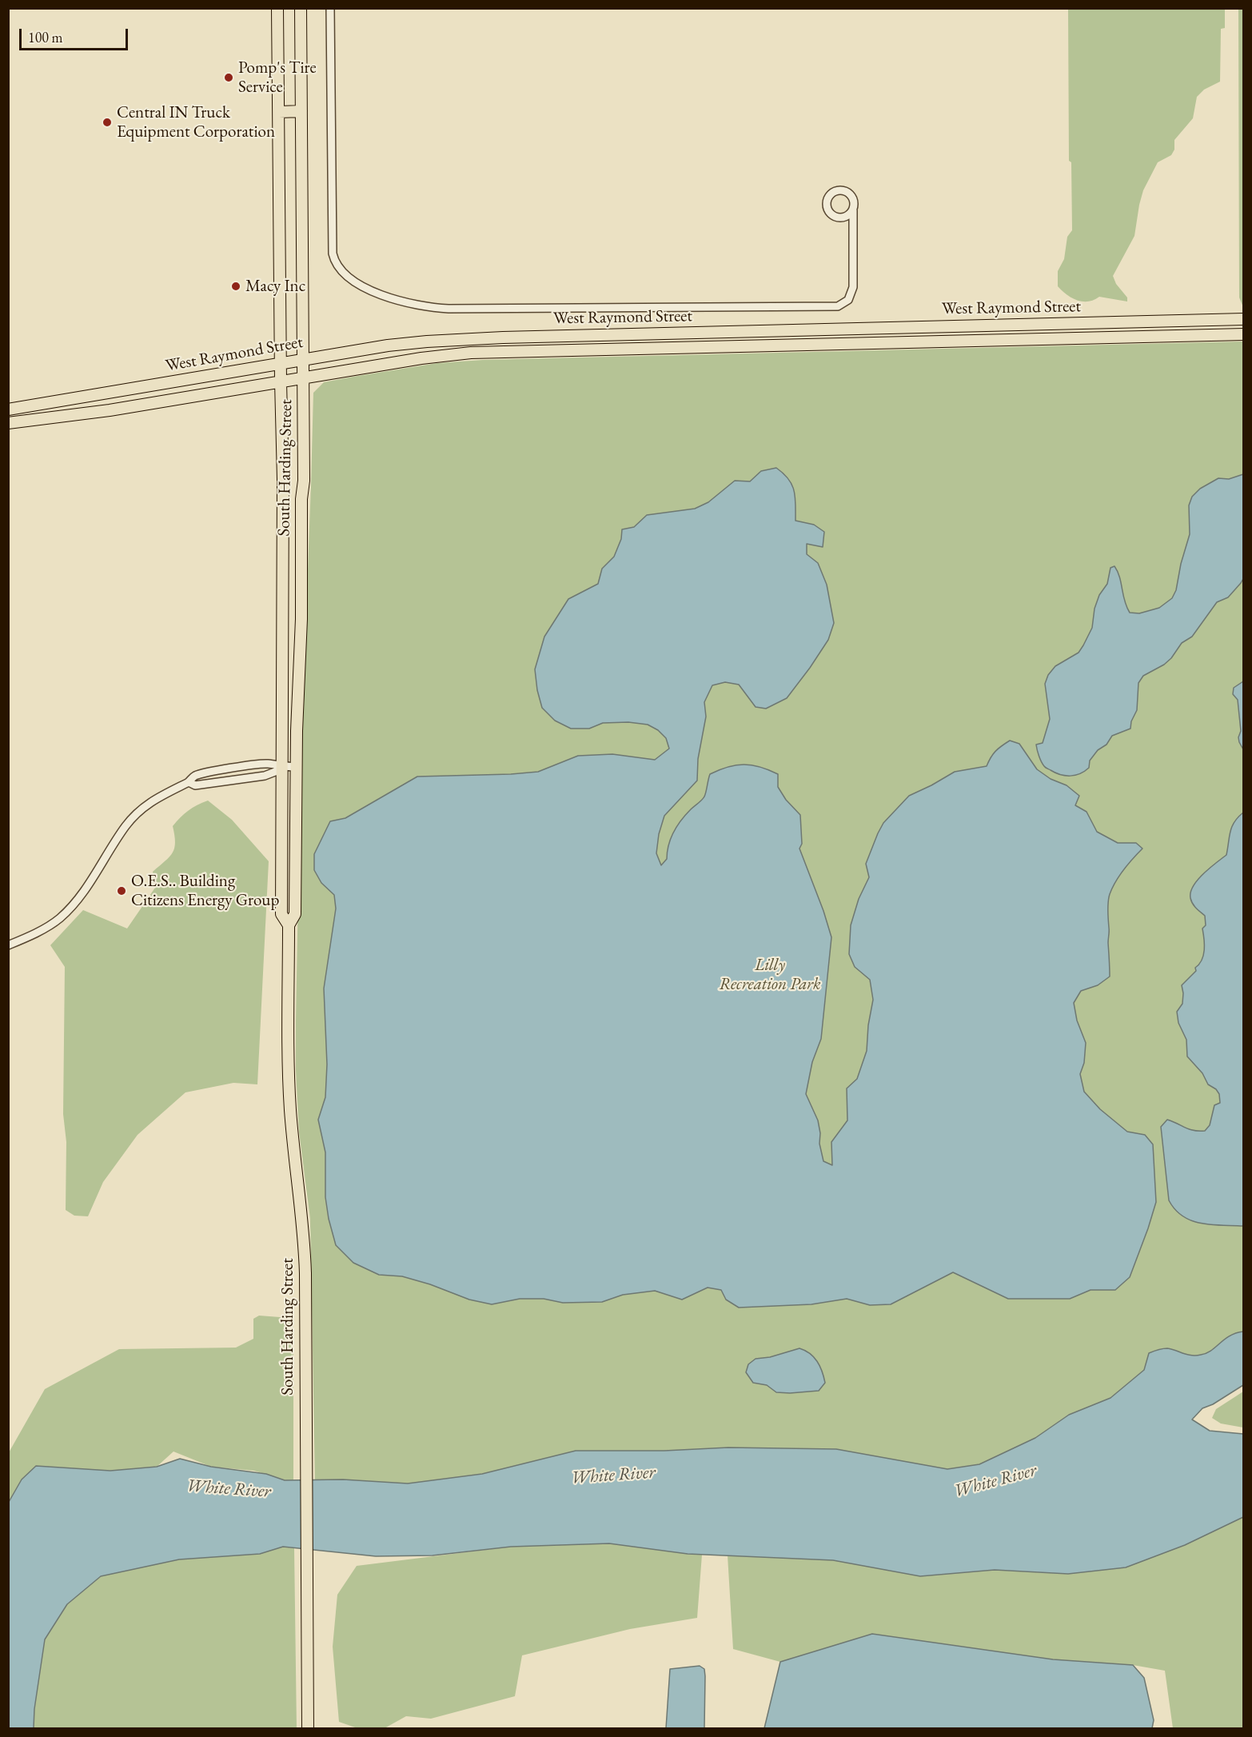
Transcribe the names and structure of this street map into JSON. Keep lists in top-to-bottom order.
{
  "streets": {
    "main road": ["West Raymond Street", "South Harding Street"]
  },
  "crossings": [
    ["West Raymond Street", "South Harding Street"]
  ],
  "water": ["White River"],
  "parks": ["Lilly Recreation Park"],
  "places": [
    "Pomp's Tire Service",
    "Central IN Truck Equipment Corporation",
    "Macy Inc",
    "O.E.S.. Building Citizens Energy Group"
  ],
  "scale_bar": "100 m"
}
